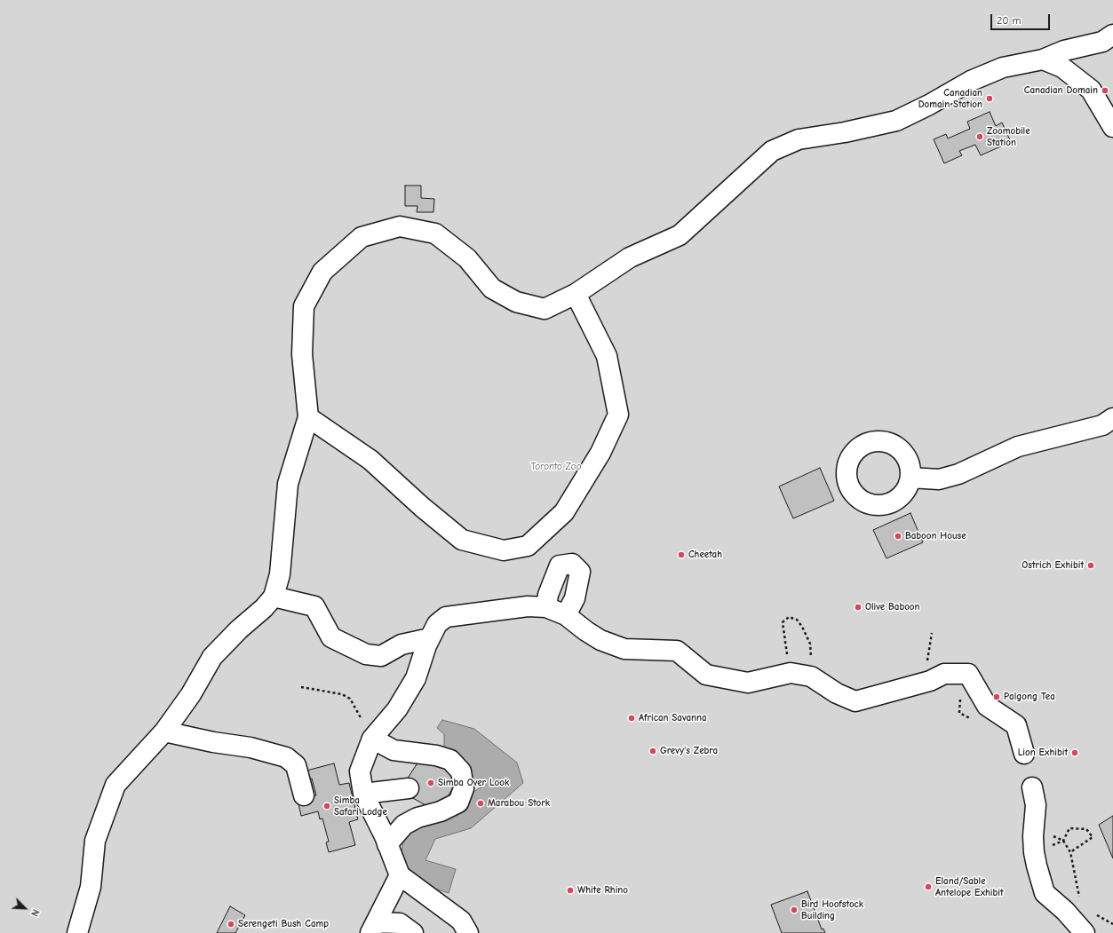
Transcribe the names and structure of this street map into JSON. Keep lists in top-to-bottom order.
{
  "parks": ["Toronto Zoo"],
  "places": [
    "Canadian Domain",
    "Canadian Domain Station",
    "Zoomobile Station",
    "Baboon House",
    "Cheetah",
    "Ostrich Exhibit",
    "Olive Baboon",
    "Palgong Tea",
    "African Savanna",
    "Grevy's Zebra",
    "Lion Exhibit",
    "Simba Over Look",
    "Marabou Stork",
    "Simba Safari Lodge",
    "Eland/Sable Antelope Exhibit",
    "White Rhino",
    "Bird Hoofstock Building",
    "Serengeti Bush Camp"
  ],
  "scale_bar": "20 m",
  "north": "bottom right"
}
